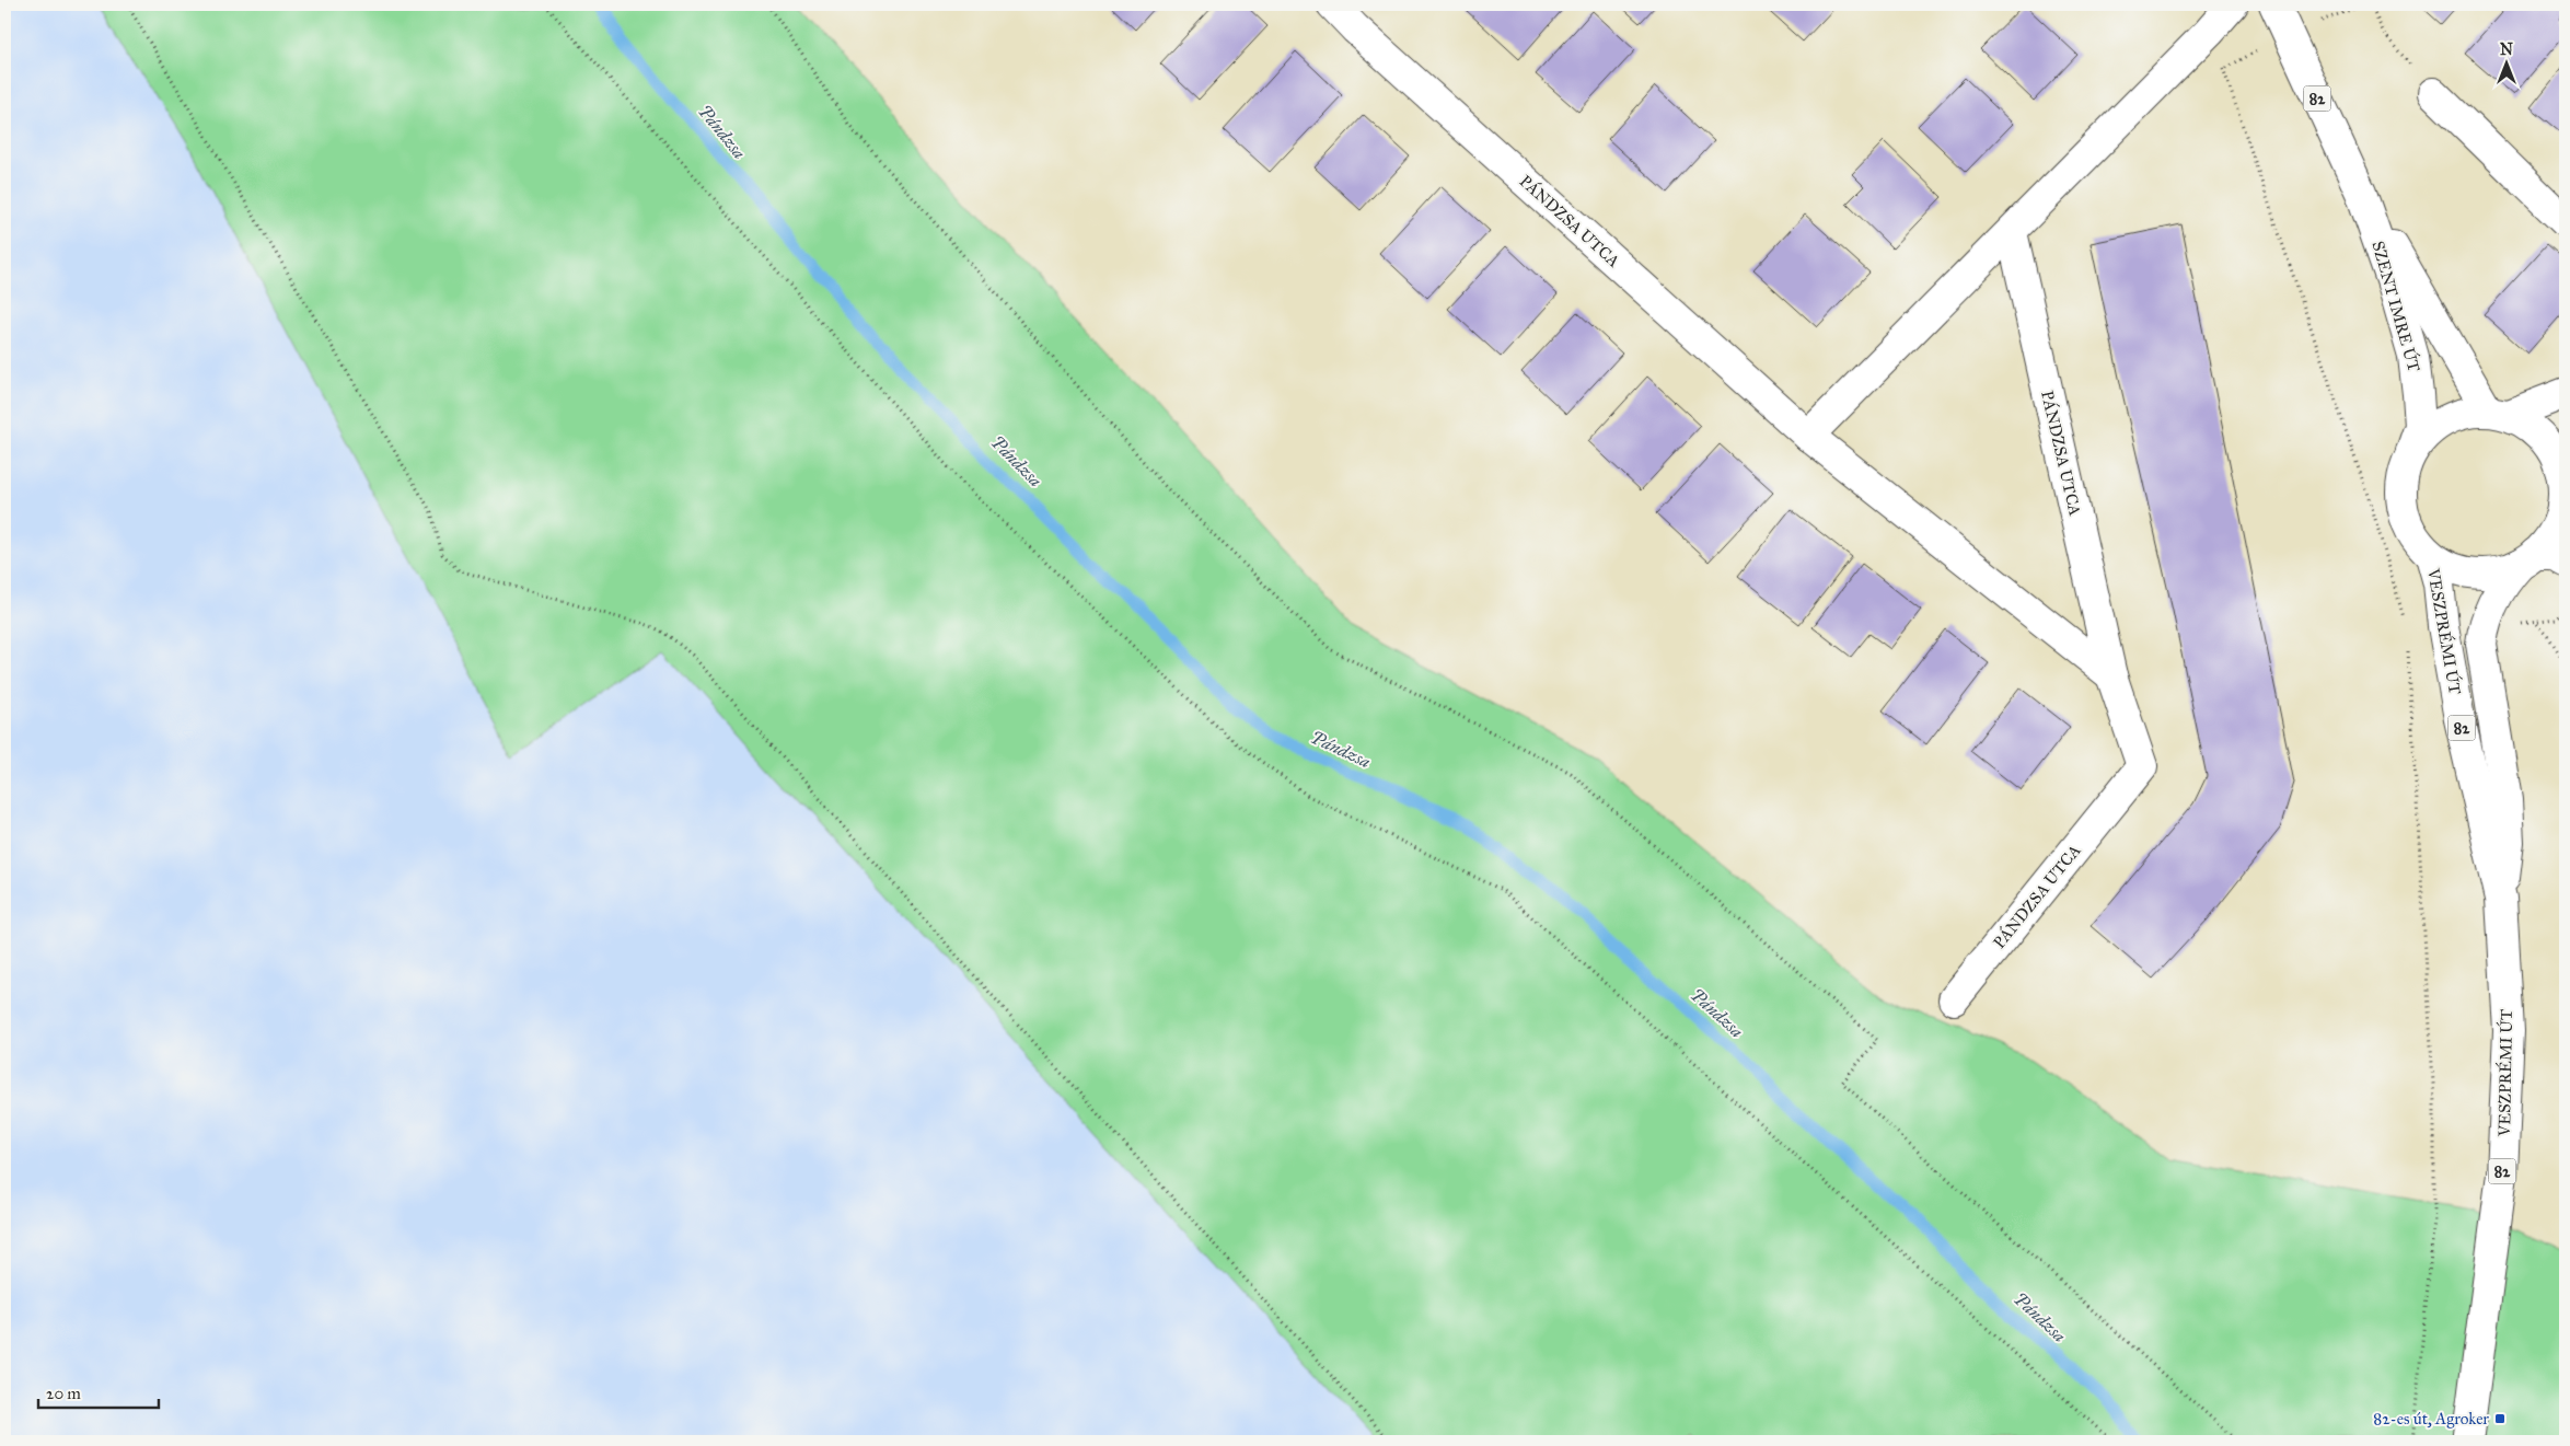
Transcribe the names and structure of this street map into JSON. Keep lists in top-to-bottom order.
{
  "streets": {
    "street": [
      "82",
      "PÁNDZSA UTCA",
      "SZENT IMRE ÚT",
      "VESZPRÉMI ÚT"
    ]
  },
  "crossings": [
    ["82", "SZENT IMRE ÚT"],
    ["82", "VESZPRÉMI ÚT"],
    ["SZENT IMRE ÚT", "VESZPRÉMI ÚT"]
  ],
  "water": ["Pándzsa"],
  "places": {
    "transit": ["82-es út, Agroker"]
  },
  "scale_bar": "20 m",
  "north": "top"
}
